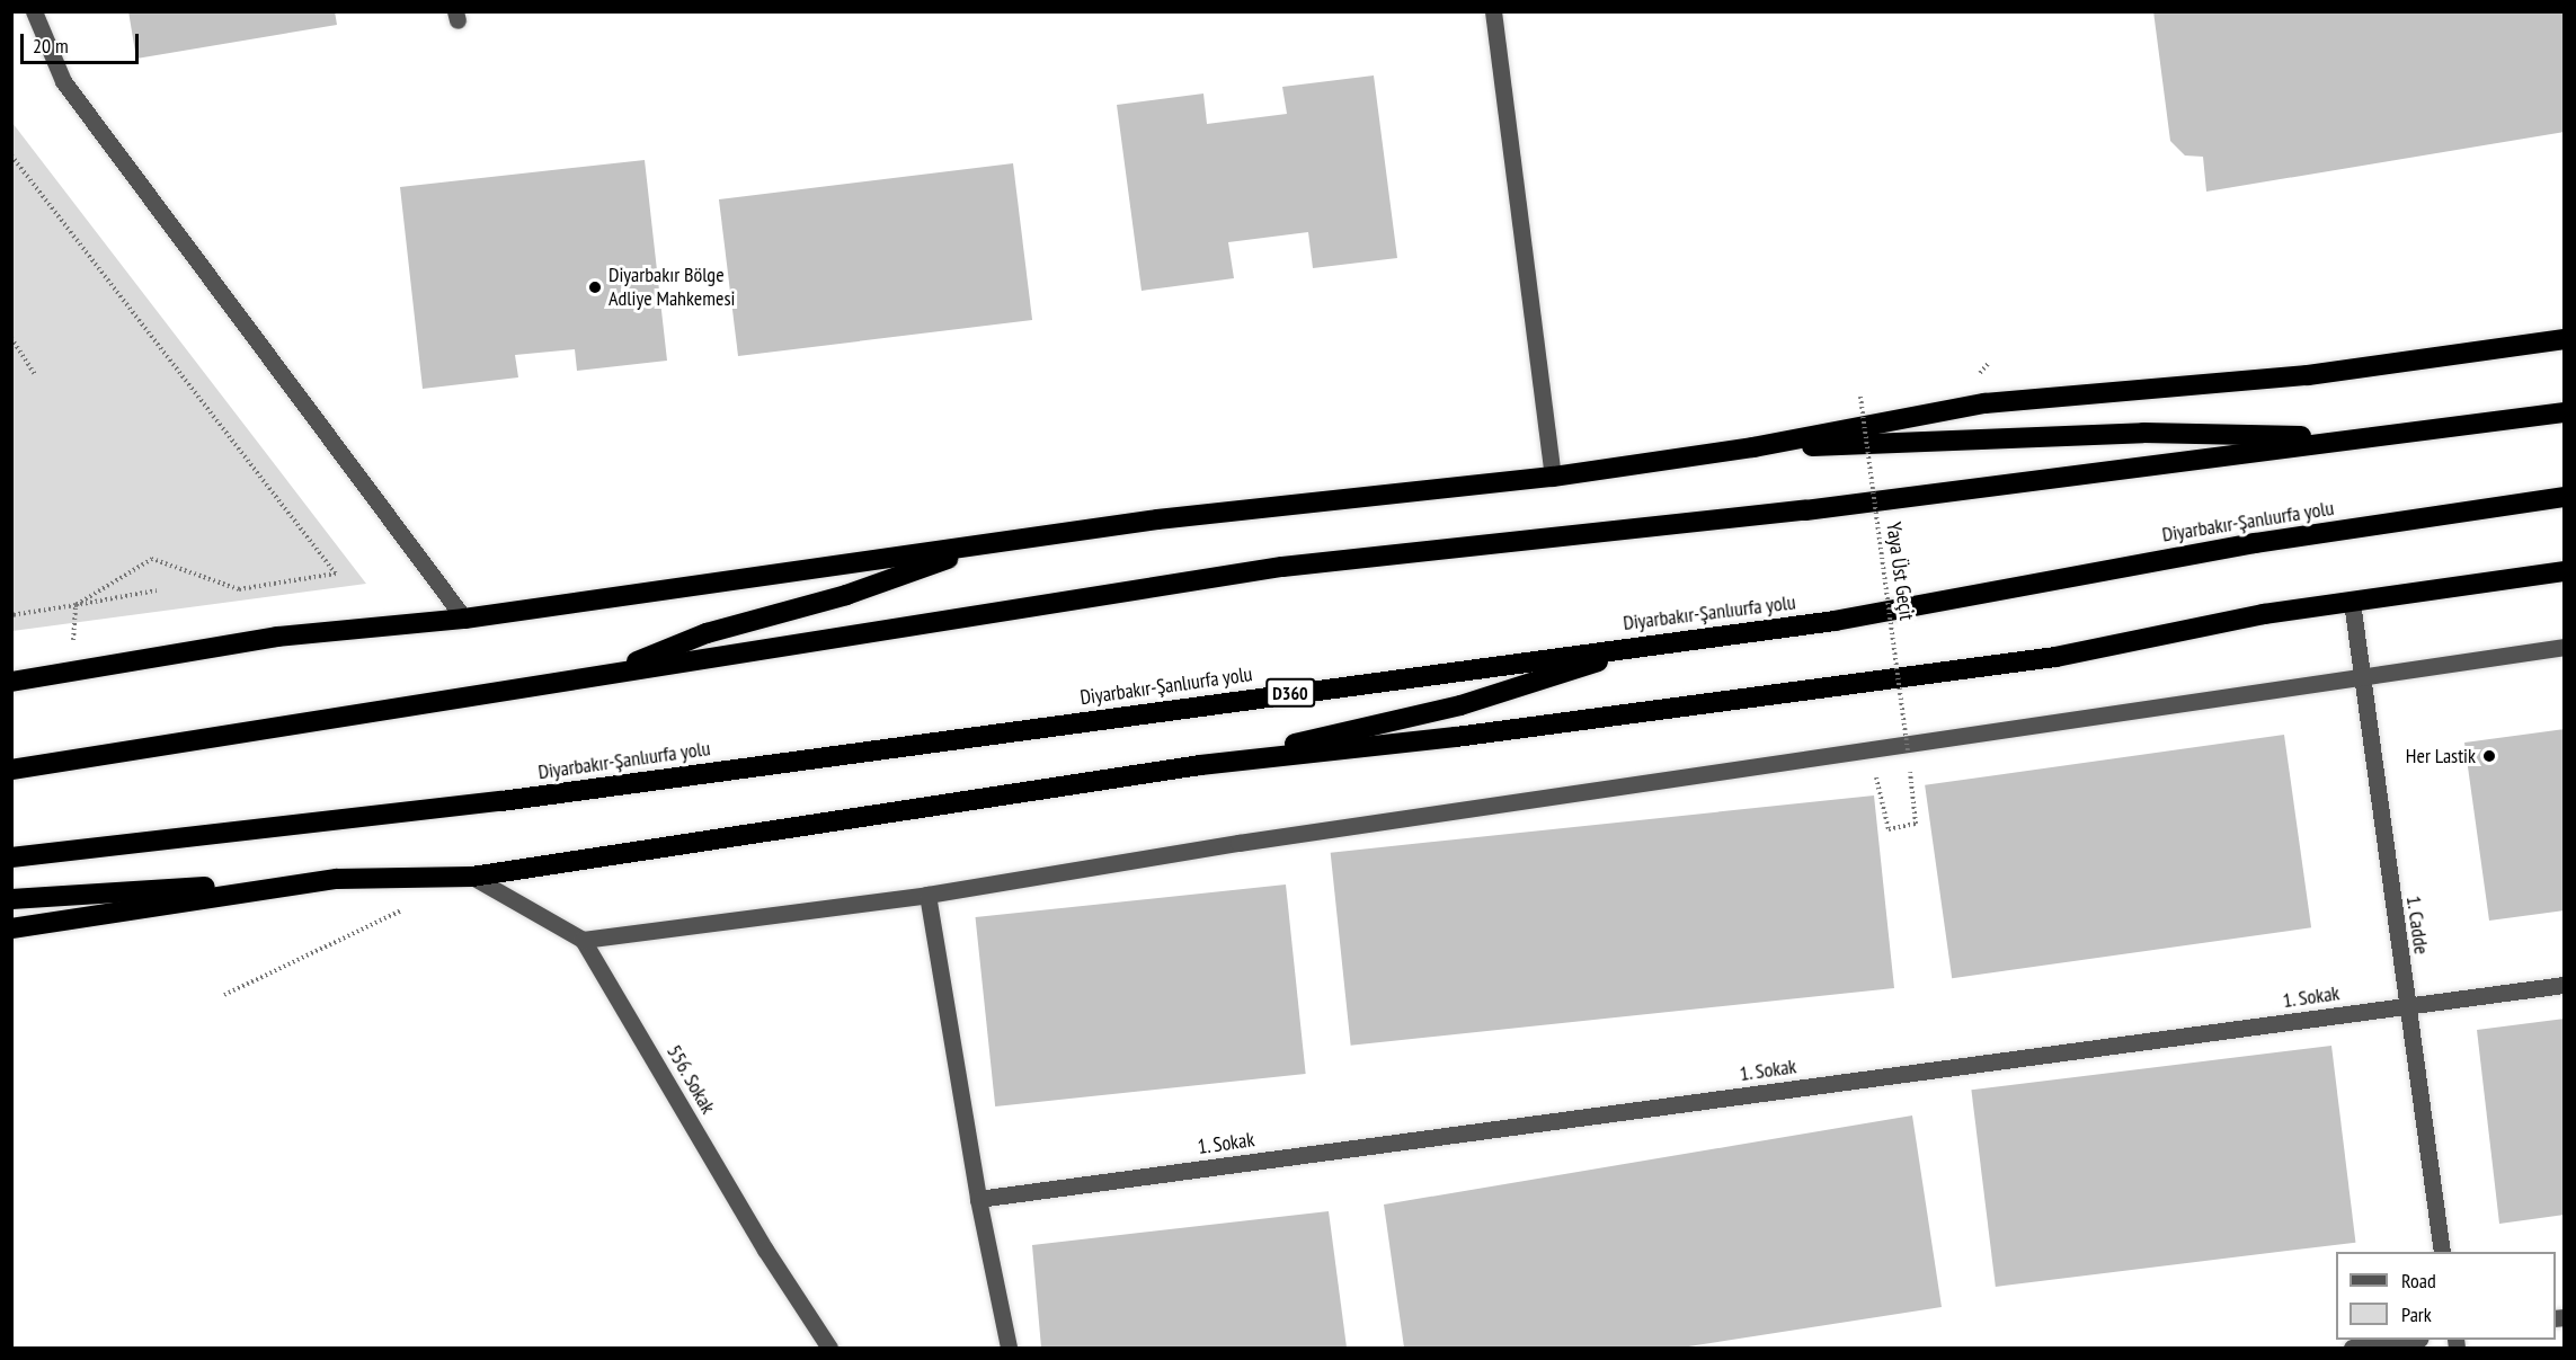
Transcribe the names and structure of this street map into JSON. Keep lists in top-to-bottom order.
{
  "streets": {
    "highway": ["Diyarbakır-Şanlıurfa yolu", "D360"],
    "street": ["1. Cadde", "1. Sokak", "556. Sokak"],
    "path": ["Yaya Üst Geçit"]
  },
  "crossings": [
    ["1. Cadde", "1. Sokak"]
  ],
  "places": ["Diyarbakır Bölge Adliye Mahkemesi", "Her Lastik"],
  "legend": ["Road", "Park"],
  "scale_bar": "20 m"
}
